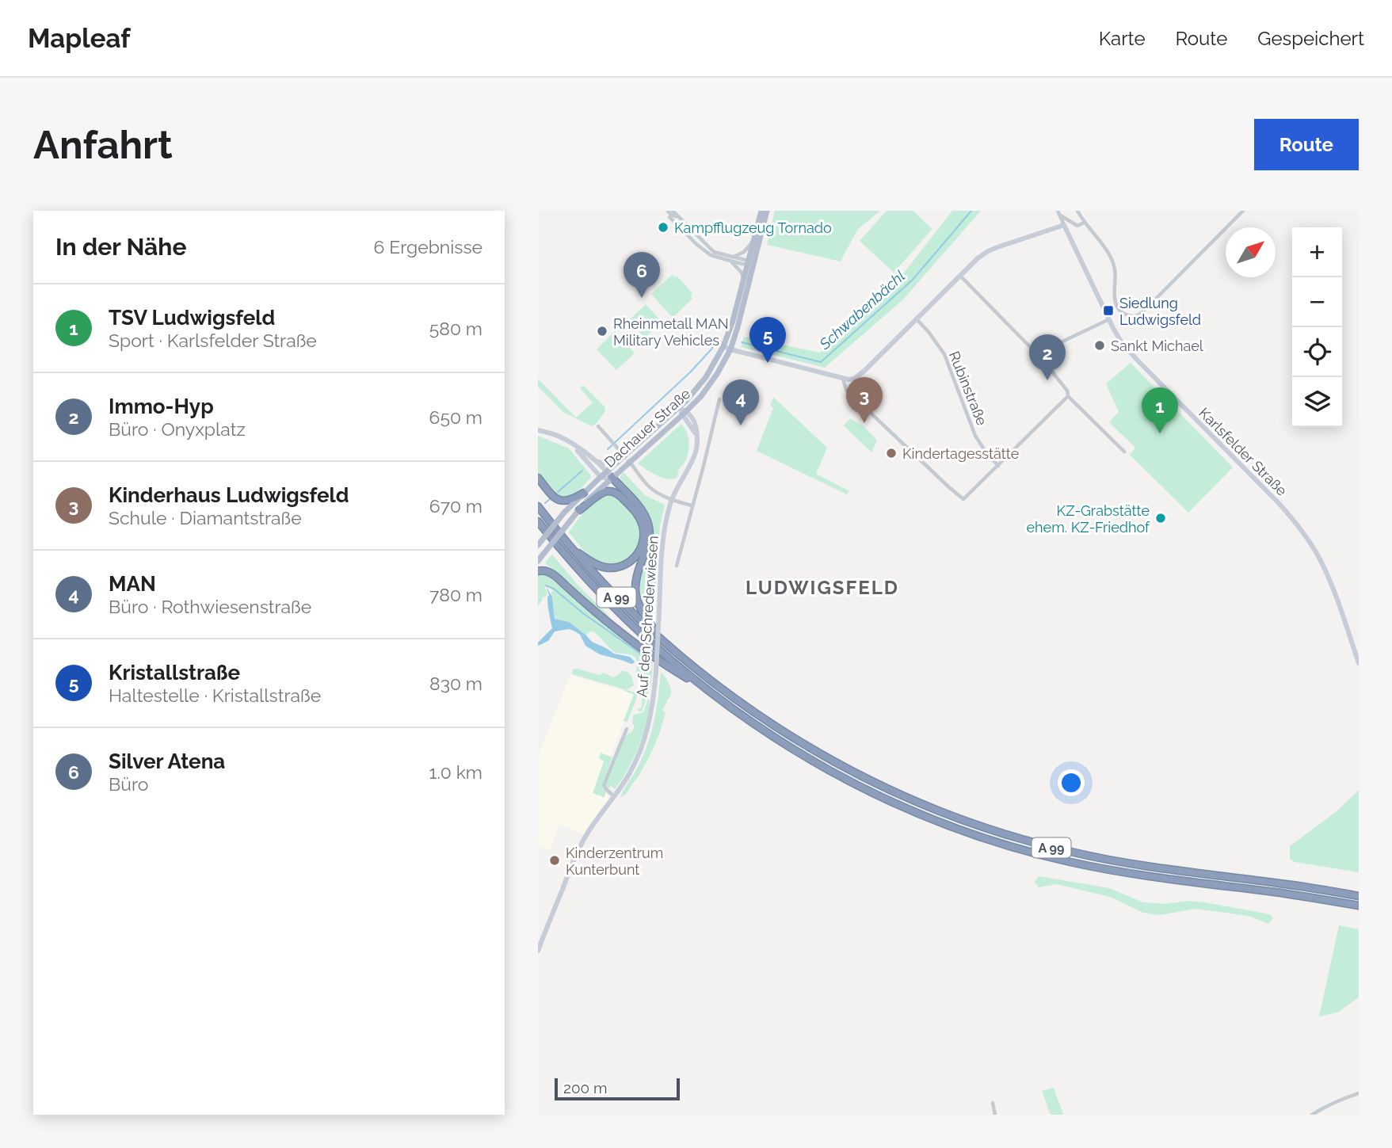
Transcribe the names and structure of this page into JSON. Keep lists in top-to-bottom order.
{
  "streets": {
    "highway": ["A 99"],
    "main road": ["Dachauer Straße"],
    "street": ["Rubinstraße", "Karlsfelder Straße", "Auf den Schrederwiesen"]
  },
  "crossings": [
    ["Dachauer Straße", "Auf den Schrederwiesen"]
  ],
  "districts": ["LUDWIGSFELD"],
  "water": ["Schwabenbächl"],
  "places": {
    "other": [
      "Kampfflugzeug Tornado",
      "Rheinmetall MAN Military Vehicles",
      "Sankt Michael",
      "Kindertagesstätte",
      "KZ-Grabstätte ehem. KZ-Friedhof",
      "Kinderzentrum Kunterbunt"
    ],
    "transit": ["Siedlung Ludwigsfeld"]
  },
  "scale_bar": "200 m",
  "north": "top right",
  "page": {
    "header": "Mapleaf",
    "nav": ["Karte", "Route", "Gespeichert"],
    "buttons": "Route",
    "title": "Anfahrt",
    "heading": ["In der Nähe", "6 Ergebnisse"],
    "map_buttons": ["+", "−"],
    "pins": [
      "6",
      "5",
      "2",
      "3",
      "4",
      "1"
    ],
    "list": [
      {
        "mark": "1",
        "name": "TSV Ludwigsfeld",
        "note": "Sport · Karlsfelder Straße",
        "value": "580 m"
      },
      {
        "mark": "2",
        "name": "Immo-Hyp",
        "note": "Büro · Onyxplatz",
        "value": "650 m"
      },
      {
        "mark": "3",
        "name": "Kinderhaus Ludwigsfeld",
        "note": "Schule · Diamantstraße",
        "value": "670 m"
      },
      {
        "mark": "4",
        "name": "MAN",
        "note": "Büro · Rothwiesenstraße",
        "value": "780 m"
      },
      {
        "mark": "5",
        "name": "Kristallstraße",
        "note": "Haltestelle · Kristallstraße",
        "value": "830 m"
      },
      {
        "mark": "6",
        "name": "Silver Atena",
        "note": "Büro",
        "value": "1.0 km"
      }
    ],
    "scale": "200 m"
  }
}
